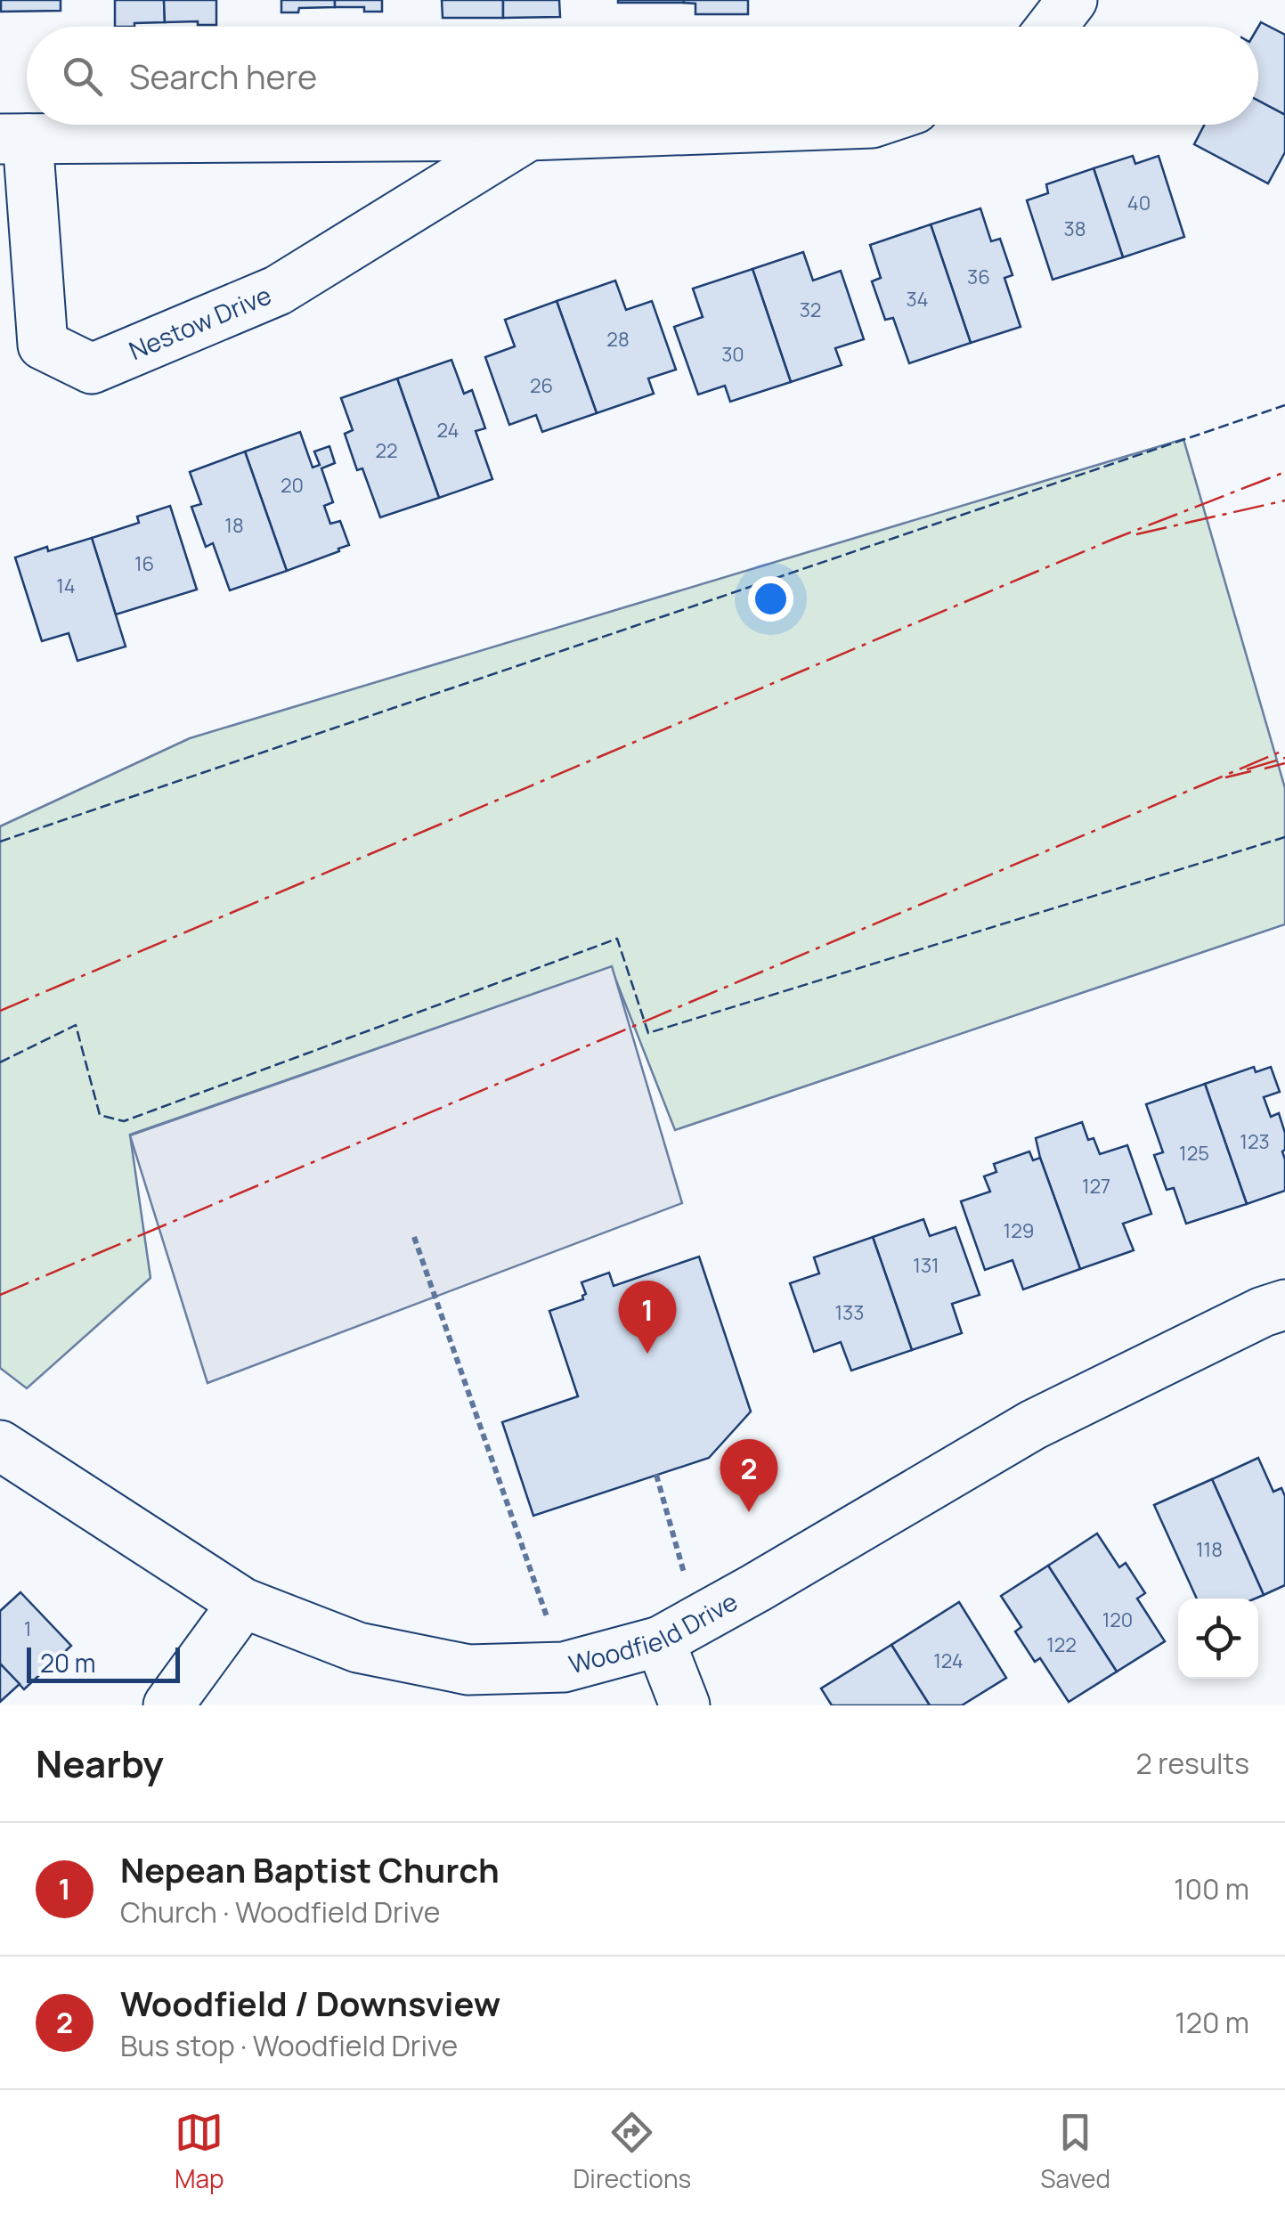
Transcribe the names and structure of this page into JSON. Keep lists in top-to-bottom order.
{
  "streets": {
    "street": ["Nestow Drive", "Woodfield Drive"]
  },
  "house_numbers": [
    "40",
    "38",
    "36",
    "34",
    "32",
    "28",
    "30",
    "26",
    "24",
    "22",
    "20",
    "18",
    "16",
    "14",
    "123",
    "125",
    "127",
    "129",
    "131",
    "133",
    "118",
    "120",
    "1",
    "122",
    "124"
  ],
  "scale_bar": "20 m",
  "page": {
    "search": "Search here",
    "pins": ["1", "2"],
    "scale": "20 m",
    "heading": ["Nearby", "2 results"],
    "list": [
      {
        "mark": "1",
        "name": "Nepean Baptist Church",
        "note": "Church · Woodfield Drive",
        "value": "100 m"
      },
      {
        "mark": "2",
        "name": "Woodfield / Downsview",
        "note": "Bus stop · Woodfield Drive",
        "value": "120 m"
      }
    ],
    "nav": ["Map", "Directions", "Saved"]
  }
}
